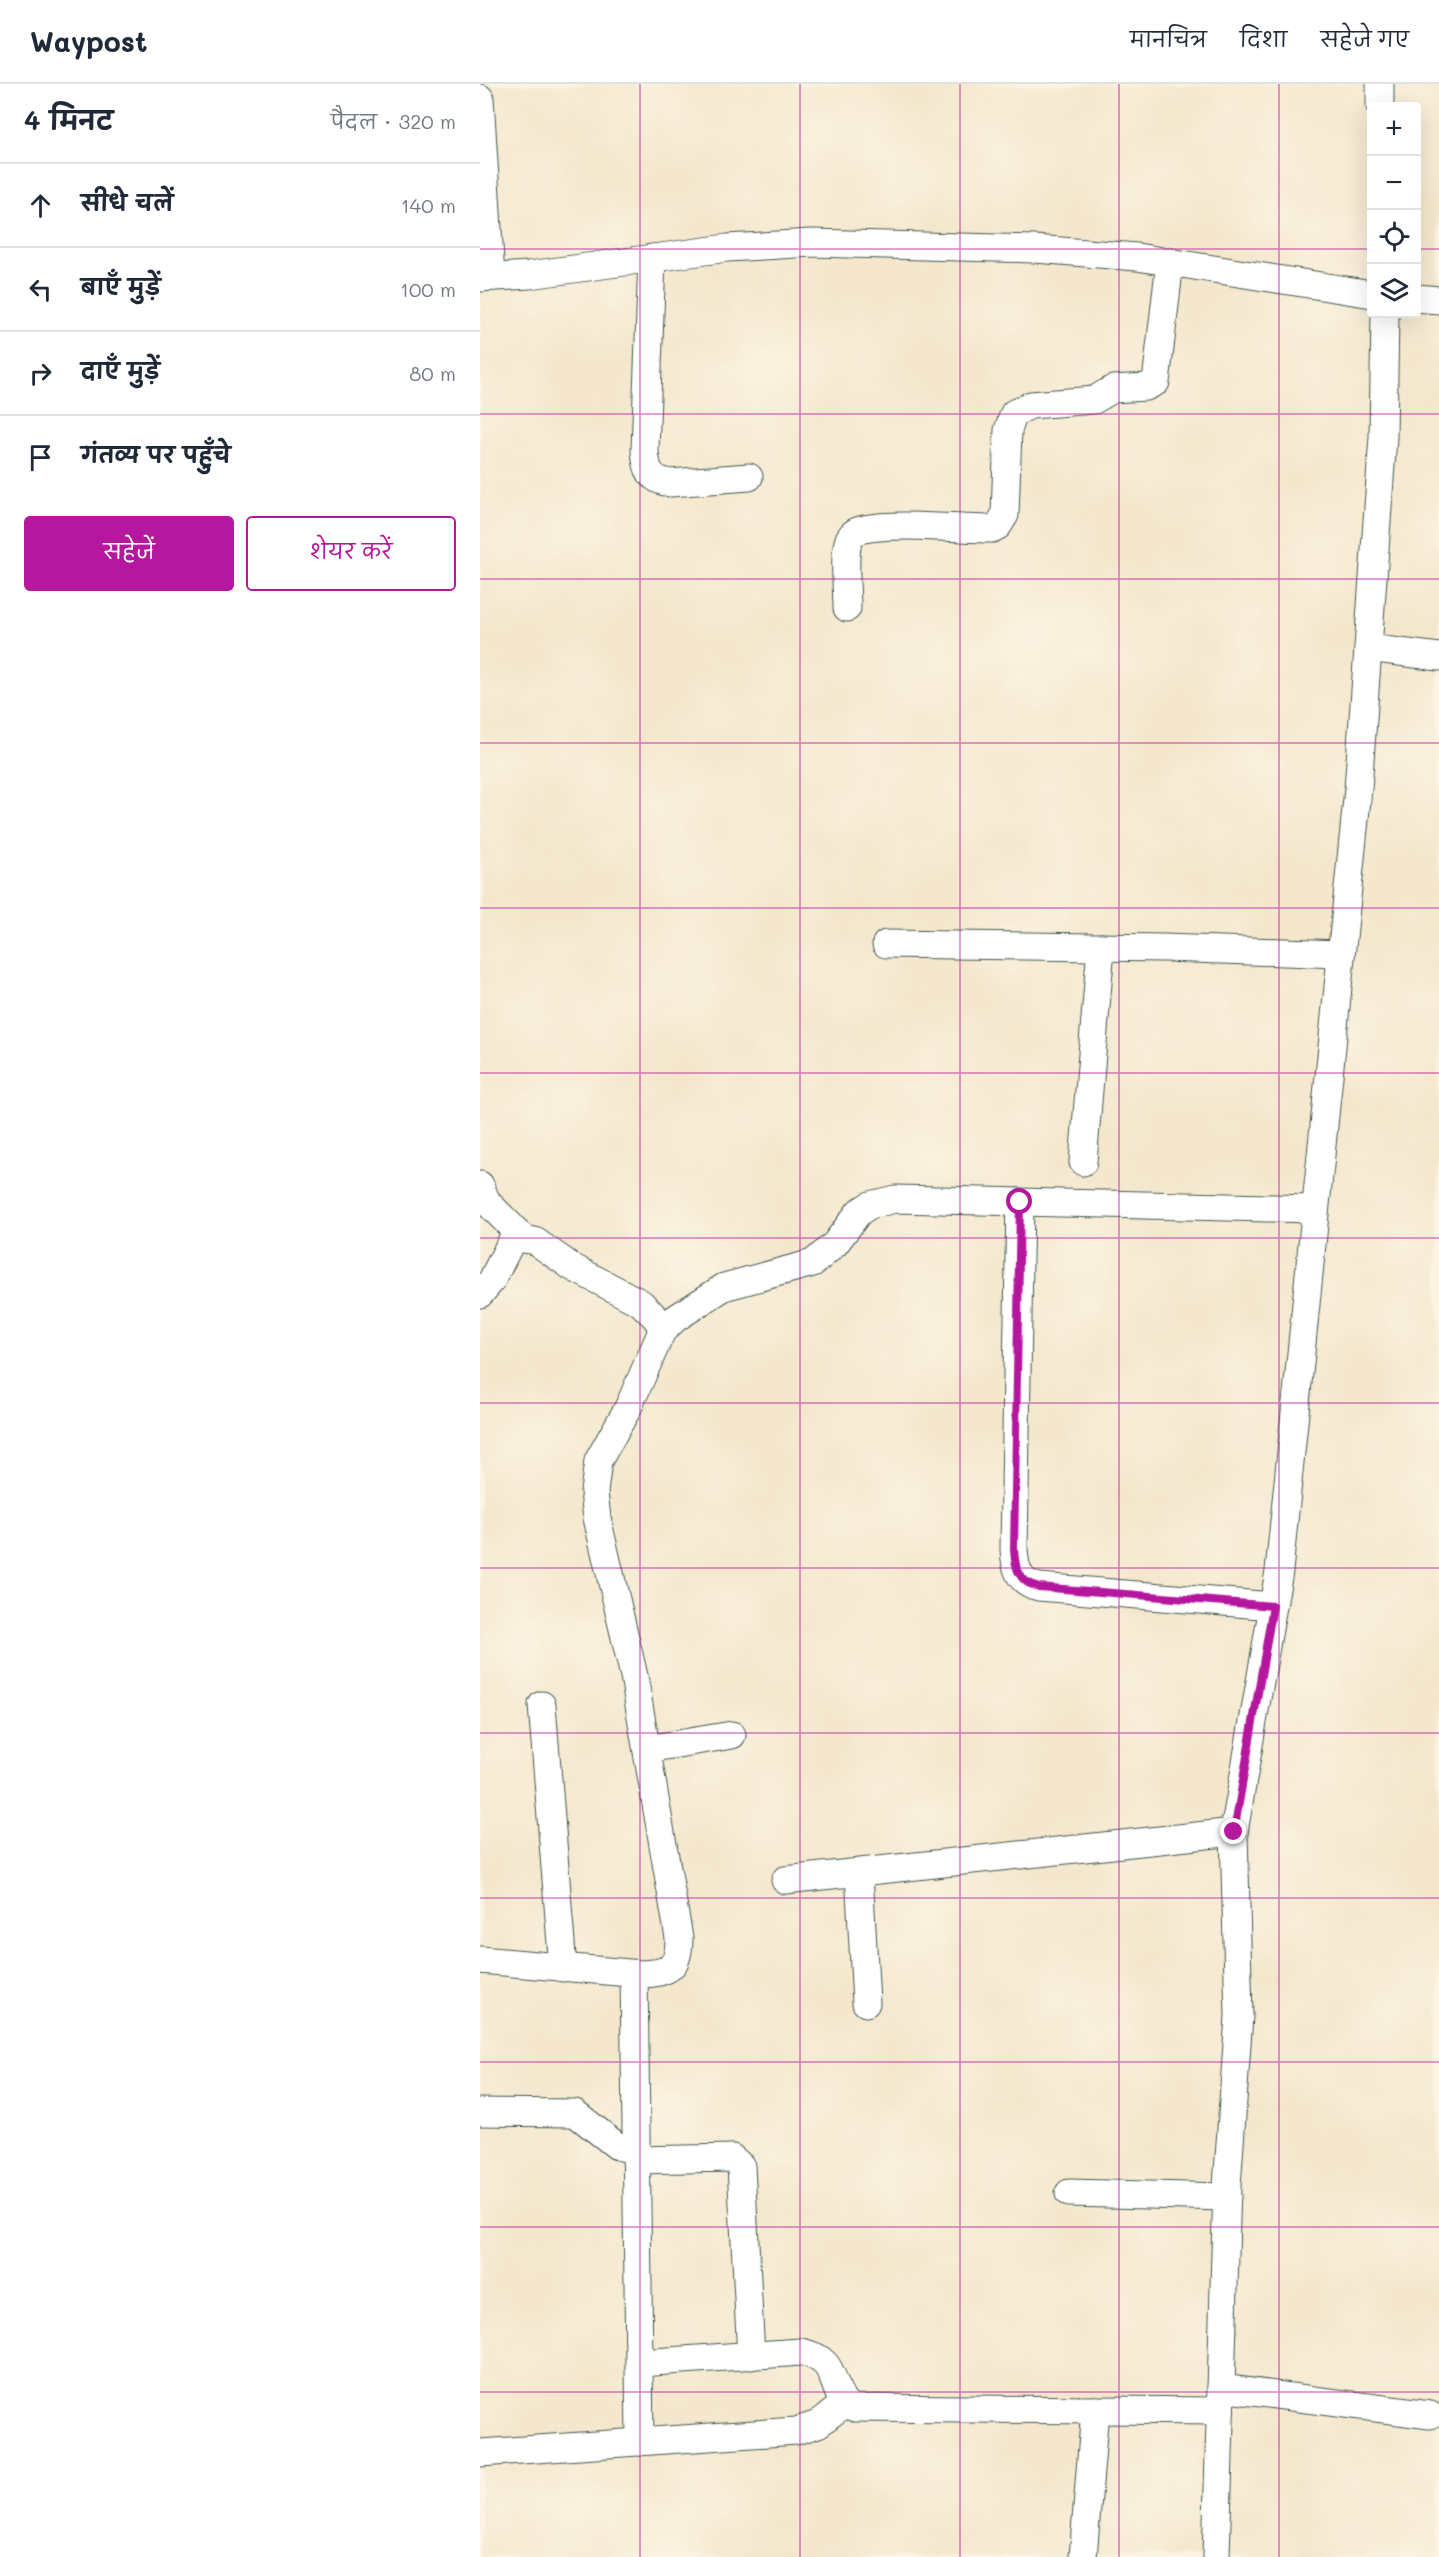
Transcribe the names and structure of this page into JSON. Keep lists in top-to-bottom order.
{
  "page": {
    "header": "Waypost",
    "nav": ["मानचित्र", "दिशा", "सहेजे गए"],
    "heading": ["4 मिनट", "पैदल · 320 m"],
    "map_buttons": ["+", "−"],
    "list": [
      ["सीधे चलें", "140 m"],
      ["बाएँ मुड़ें", "100 m"],
      ["दाएँ मुड़ें", "80 m"],
      "गंतव्य पर पहुँचे"
    ],
    "buttons": ["सहेजें", "शेयर करें"]
  }
}
